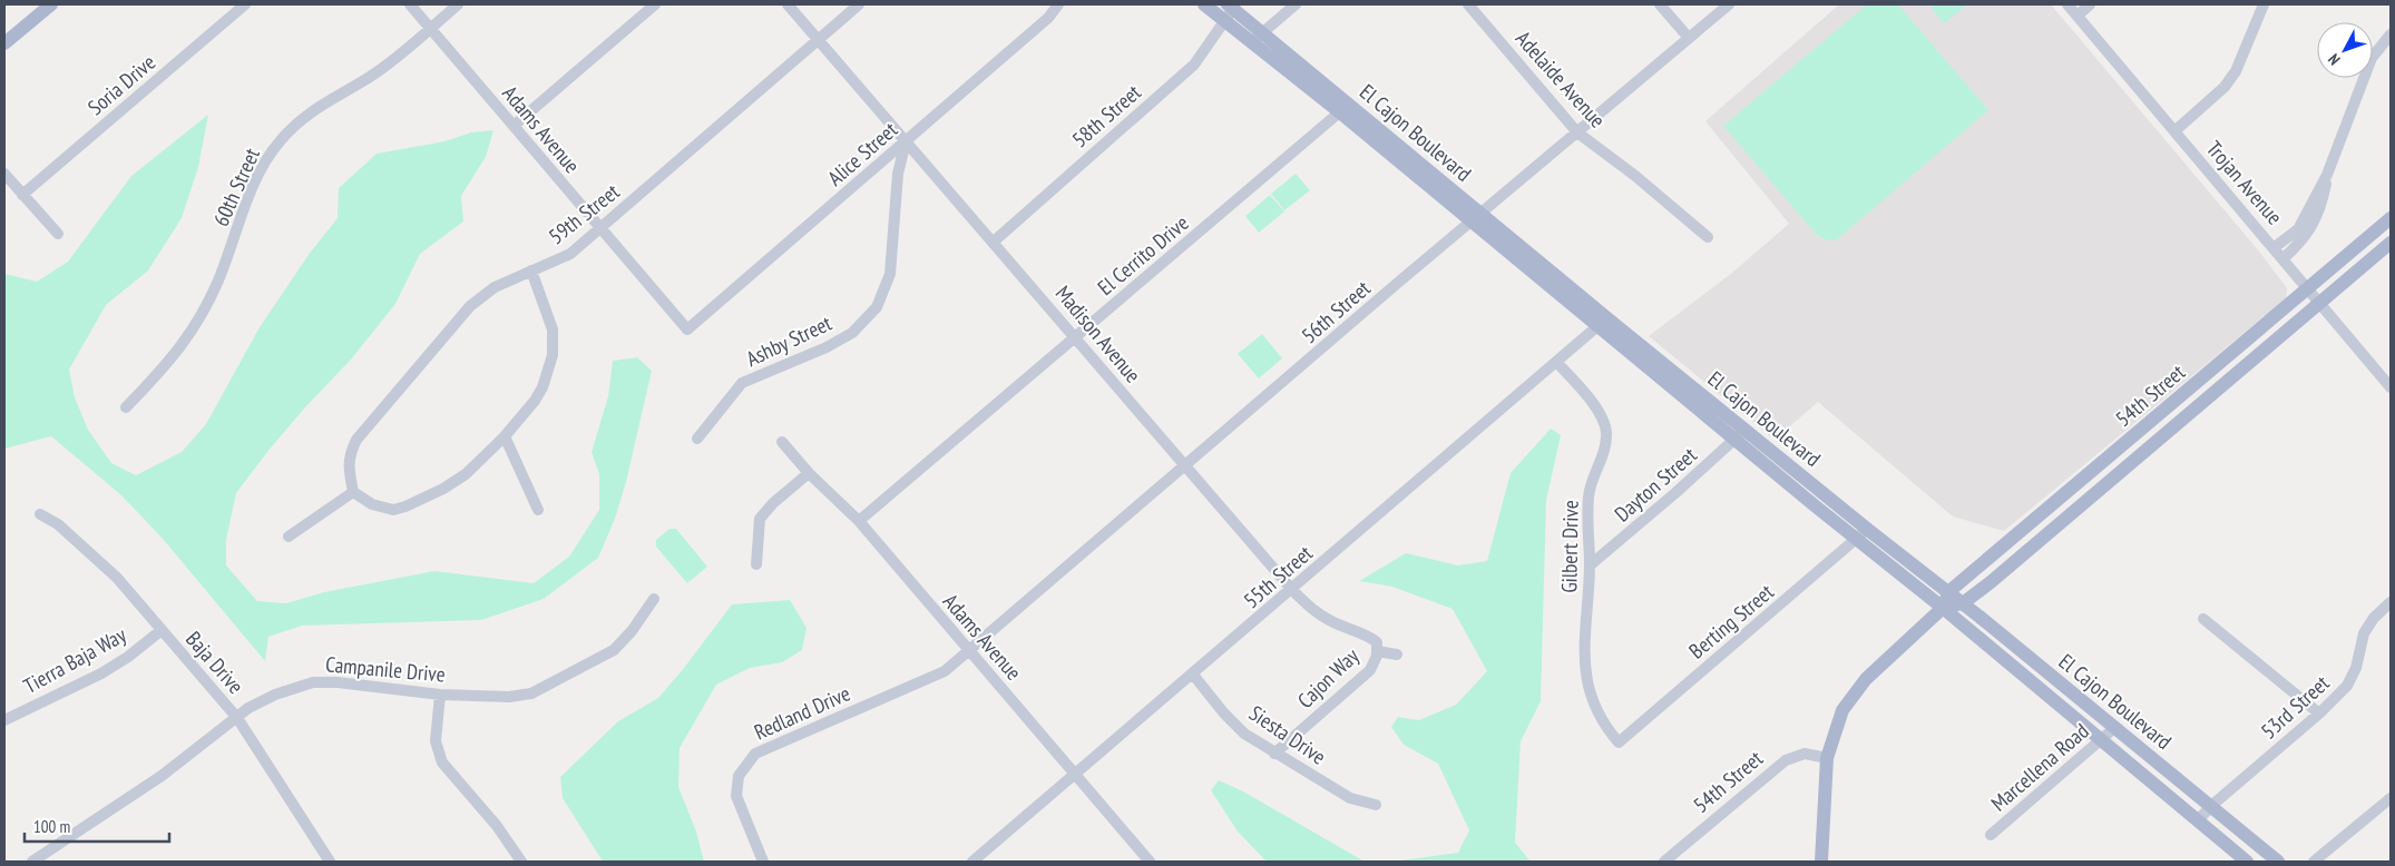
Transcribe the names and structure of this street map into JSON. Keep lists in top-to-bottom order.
{
  "streets": {
    "main road": ["El Cajon Boulevard", "54th Street"],
    "street": [
      "Adelaide Avenue",
      "Soria Drive",
      "58th Street",
      "Adams Avenue",
      "Alice Street",
      "Trojan Avenue",
      "60th Street",
      "59th Street",
      "El Cerrito Drive",
      "56th Street",
      "Madison Avenue",
      "Ashby Street",
      "Dayton Street",
      "Gilbert Drive",
      "55th Street",
      "Berting Street",
      "Tierra Baja Way",
      "Baja Drive",
      "Campanile Drive",
      "Cajon Way",
      "53rd Street",
      "Redland Drive",
      "Siesta Drive",
      "Marcellena Road"
    ]
  },
  "crossings": [
    ["Adelaide Avenue", "56th Street"],
    ["58th Street", "El Cajon Boulevard"],
    ["58th Street", "Madison Avenue"],
    ["Adams Avenue", "Alice Street"],
    ["Adams Avenue", "60th Street"],
    ["Adams Avenue", "59th Street"],
    ["Adams Avenue", "El Cerrito Drive"],
    ["Adams Avenue", "56th Street"],
    ["Adams Avenue", "55th Street"],
    ["Adams Avenue", "Redland Drive"],
    ["El Cajon Boulevard", "El Cerrito Drive"],
    ["El Cajon Boulevard", "56th Street"],
    ["El Cajon Boulevard", "54th Street"],
    ["El Cajon Boulevard", "Dayton Street"],
    ["El Cajon Boulevard", "55th Street"],
    ["El Cajon Boulevard", "Berting Street"],
    ["El Cajon Boulevard", "53rd Street"],
    ["El Cajon Boulevard", "Marcellena Road"],
    ["Alice Street", "Madison Avenue"],
    ["Alice Street", "Ashby Street"],
    ["Trojan Avenue", "54th Street"],
    ["59th Street", "Madison Avenue"],
    ["El Cerrito Drive", "Madison Avenue"],
    ["56th Street", "Madison Avenue"],
    ["56th Street", "Redland Drive"],
    ["Madison Avenue", "Ashby Street"],
    ["Madison Avenue", "55th Street"],
    ["Madison Avenue", "Cajon Way"],
    ["Dayton Street", "Gilbert Drive"],
    ["Gilbert Drive", "55th Street"],
    ["Gilbert Drive", "Berting Street"],
    ["55th Street", "Siesta Drive"],
    ["Tierra Baja Way", "Baja Drive"],
    ["Baja Drive", "Campanile Drive"],
    ["Cajon Way", "Siesta Drive"]
  ],
  "scale_bar": "100 m",
  "north": "bottom left"
}
